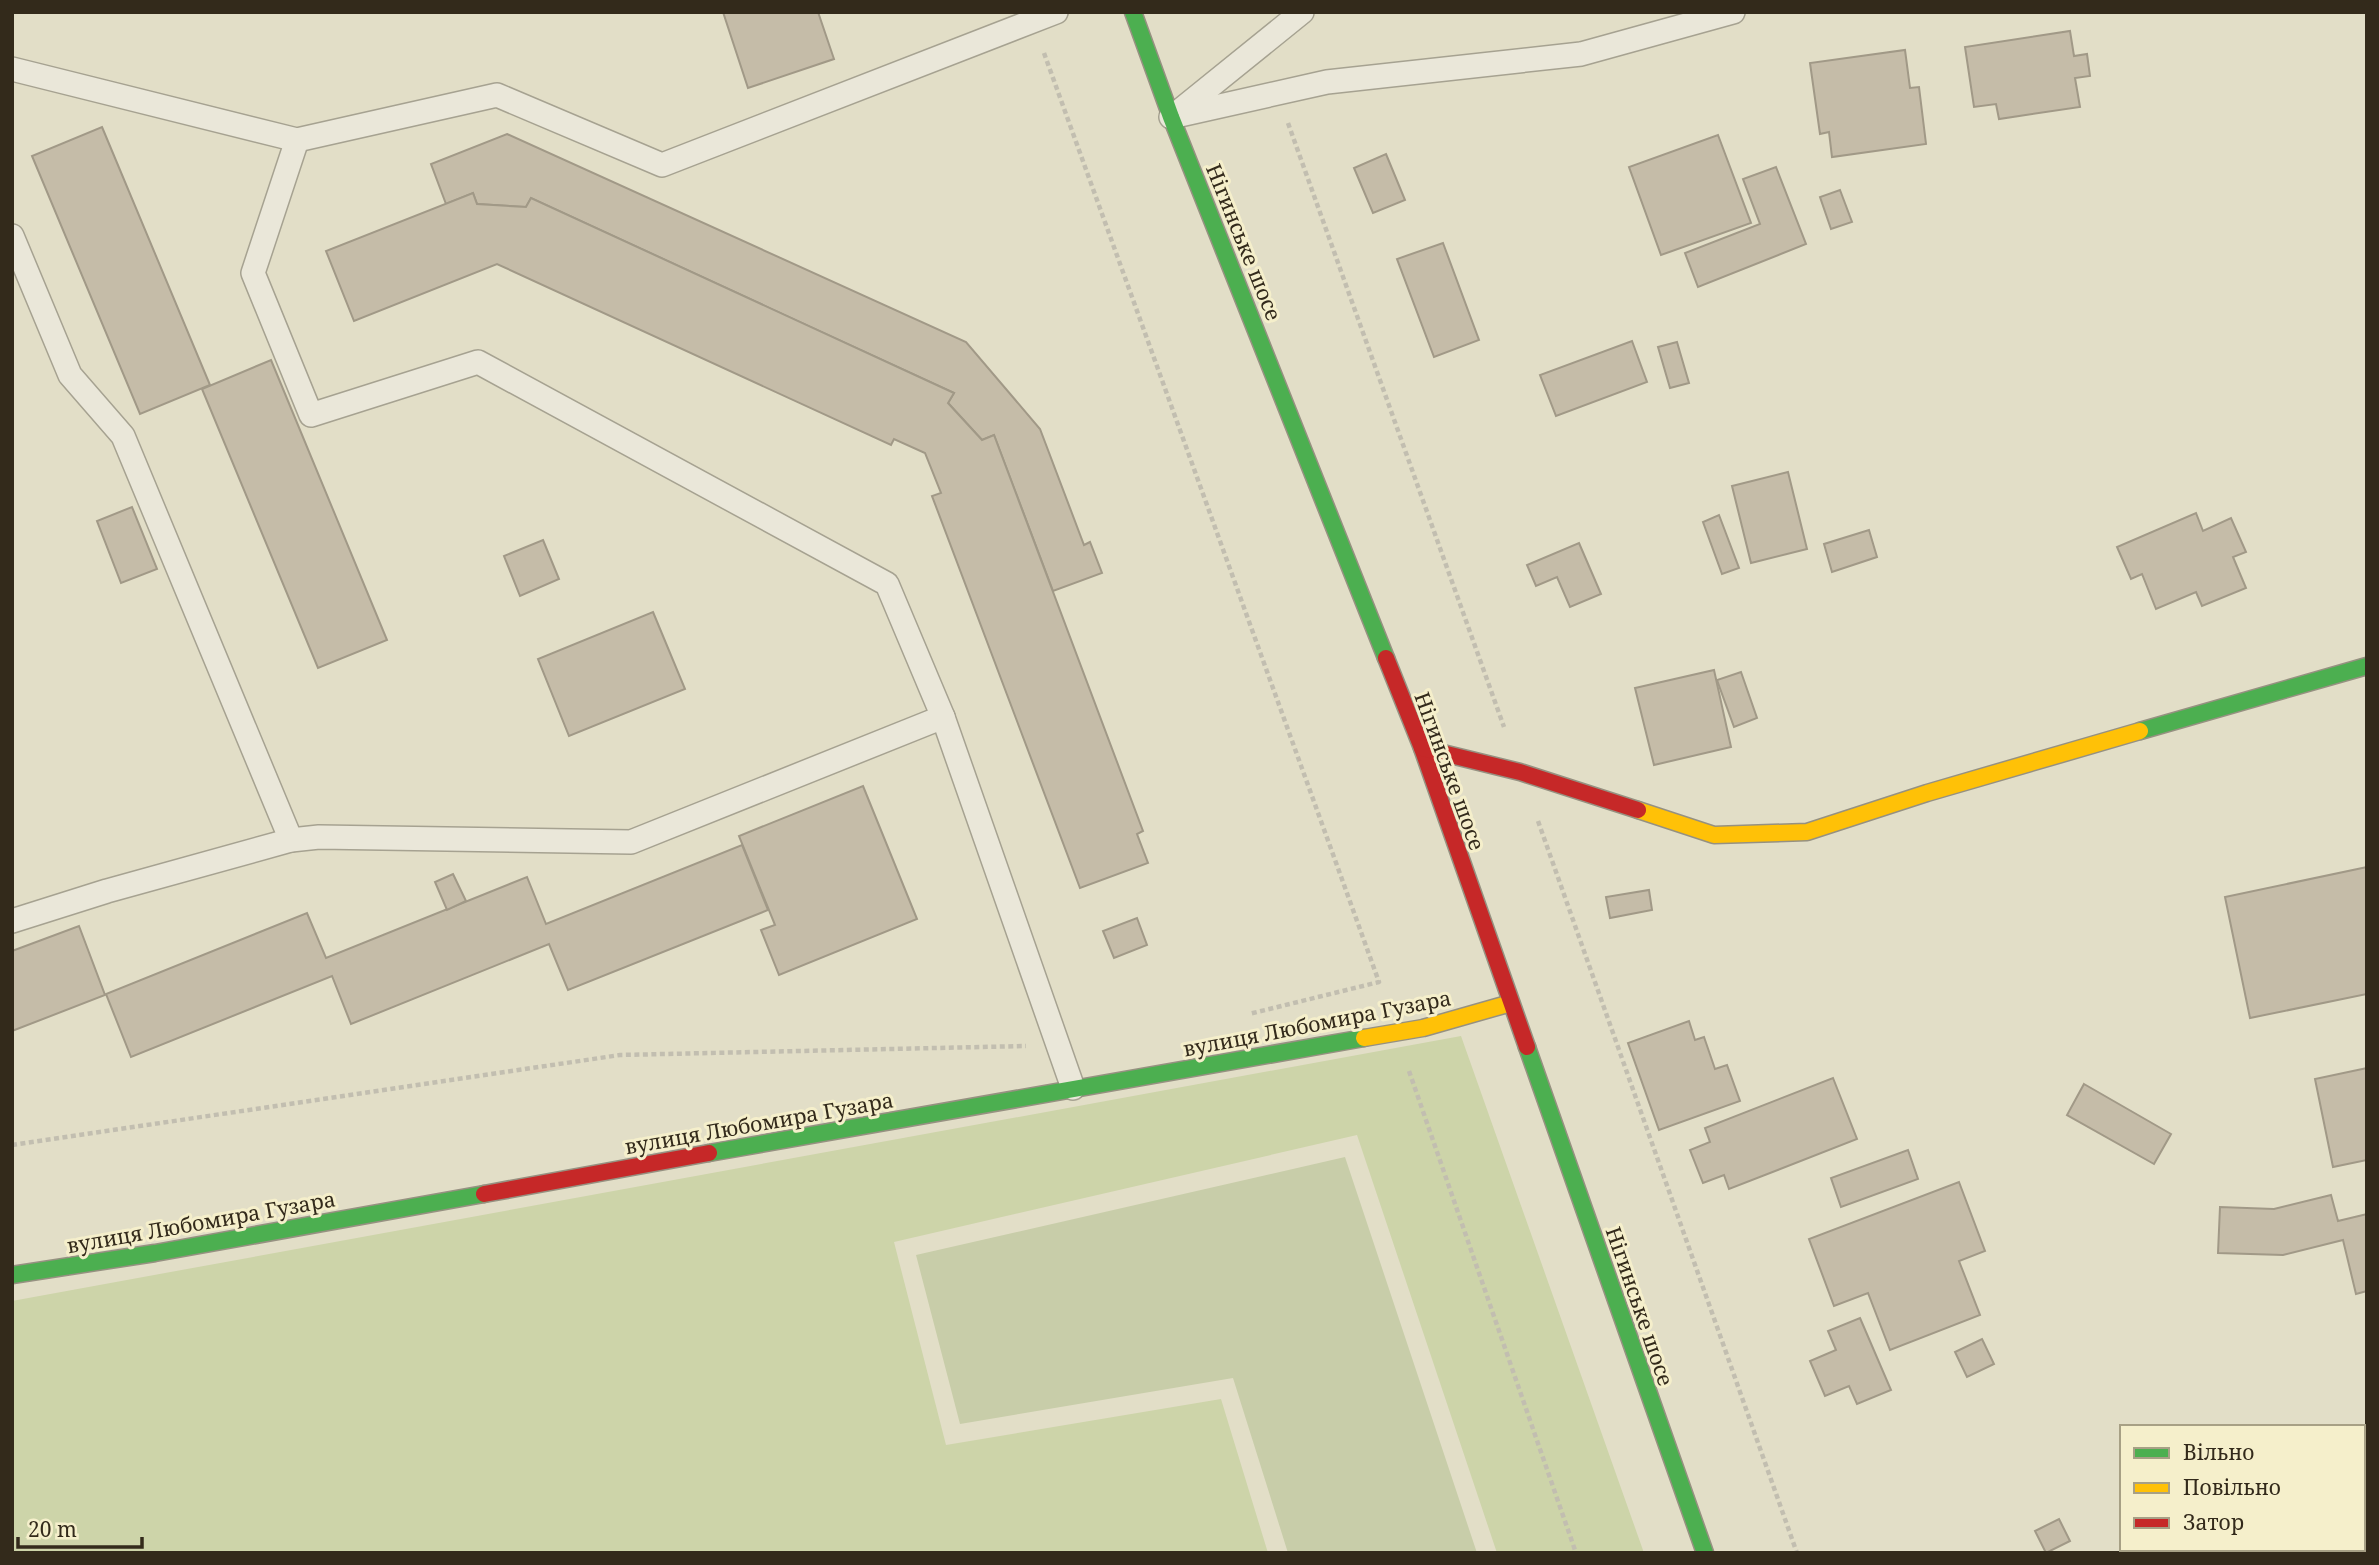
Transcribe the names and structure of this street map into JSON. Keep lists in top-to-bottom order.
{
  "streets": {
    "street": ["Нігинське шосе", "вулиця Любомира Гузара"]
  },
  "crossings": [
    ["Нігинське шосе", "вулиця Любомира Гузара"]
  ],
  "legend": ["Вільно", "Повільно", "Затор"],
  "scale_bar": "20 m"
}
